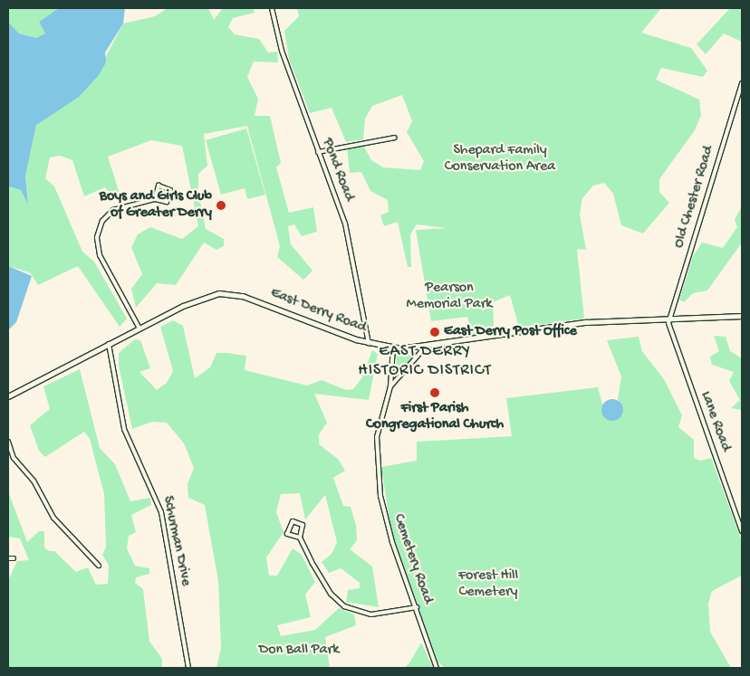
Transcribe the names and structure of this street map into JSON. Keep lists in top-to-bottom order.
{
  "streets": {
    "street": [
      "Pond Road",
      "Old Chester Road",
      "East Derry Road",
      "Lane Road",
      "Schurman Drive",
      "Cemetery Road"
    ]
  },
  "crossings": [
    ["Pond Road", "East Derry Road"],
    ["Old Chester Road", "East Derry Road"],
    ["Old Chester Road", "Lane Road"],
    ["East Derry Road", "Lane Road"],
    ["East Derry Road", "Schurman Drive"],
    ["East Derry Road", "Cemetery Road"]
  ],
  "districts": ["EAST DERRY HISTORIC DISTRICT"],
  "parks": [
    "Shepard Family Conservation Area",
    "Pearson Memorial Park",
    "Forest Hill Cemetery",
    "Don Ball Park"
  ],
  "places": ["Boys and Girls Club of Greater Derry", "East Derry Post Office", "First Parish Congregational Church"]
}
